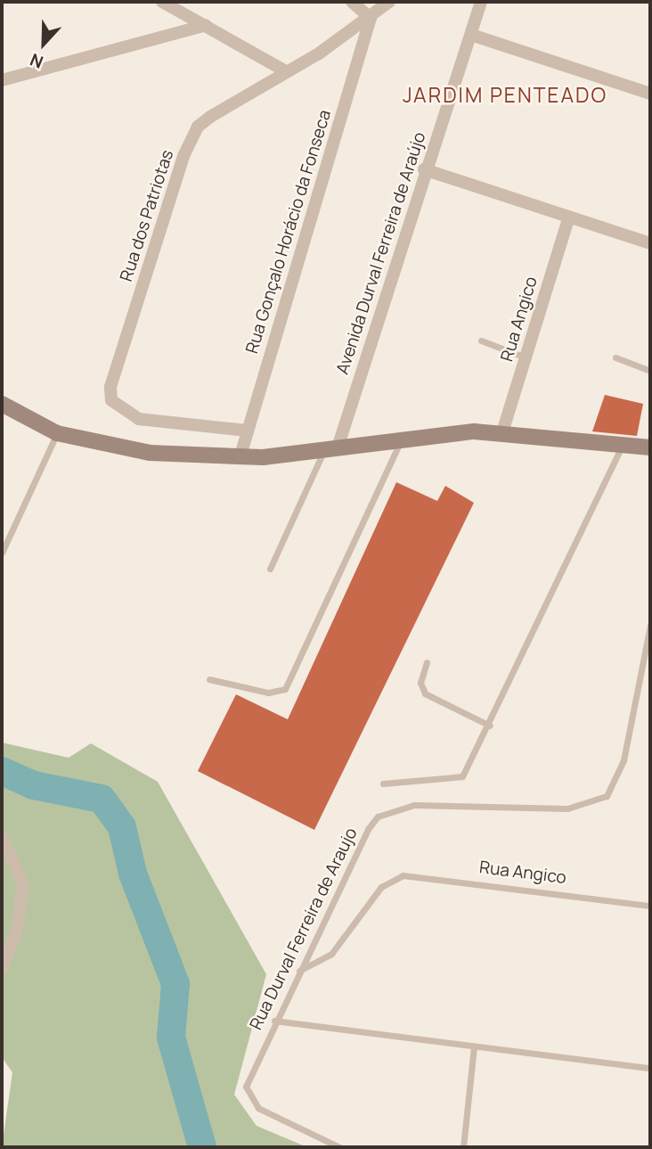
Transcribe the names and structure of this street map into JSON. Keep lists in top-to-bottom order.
{
  "streets": {
    "street": [
      "Rua dos Patriotas",
      "Rua Gonçalo Horácio da Fonseca",
      "Avenida Durval Ferreira de Araújo",
      "Rua Angico"
    ],
    "lane": ["Rua Durval Ferreira de Araujo"]
  },
  "crossings": [
    ["Rua dos Patriotas", "Rua Gonçalo Horácio da Fonseca"],
    ["Rua Angico", "Rua Durval Ferreira de Araujo"]
  ],
  "districts": ["JARDIM PENTEADO"],
  "north": "bottom"
}
